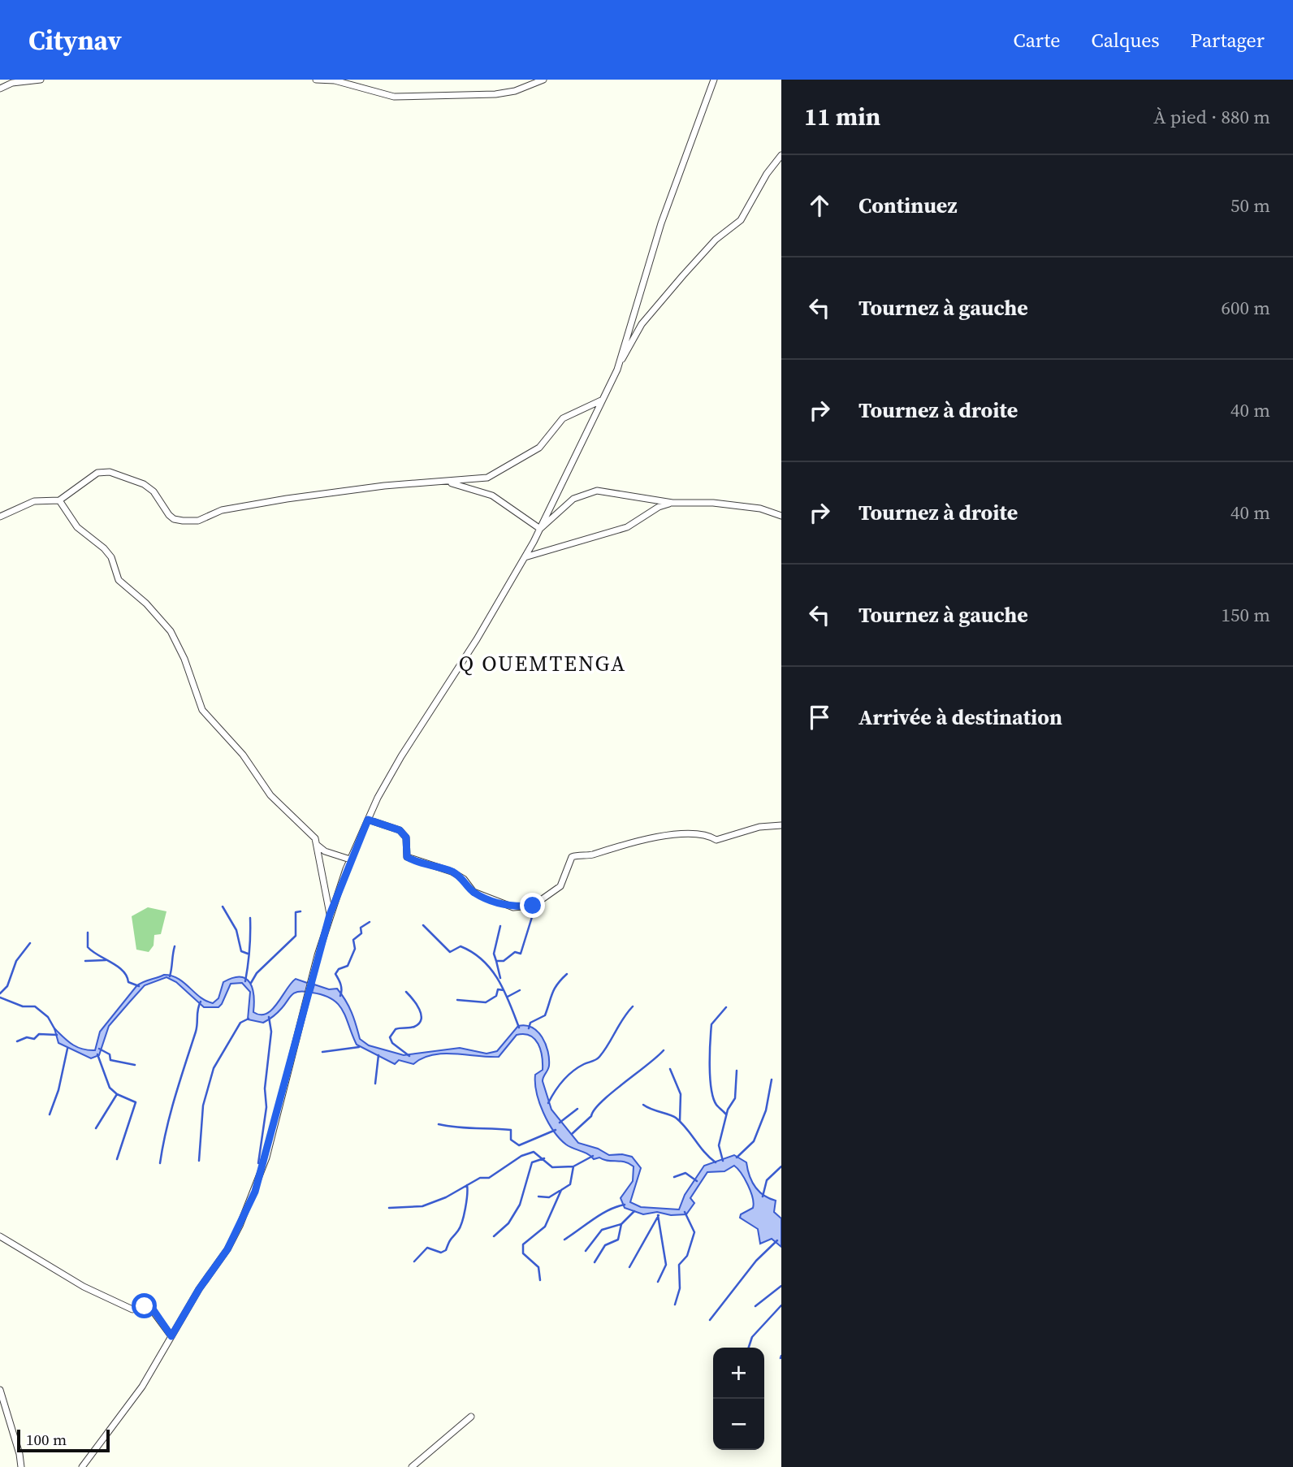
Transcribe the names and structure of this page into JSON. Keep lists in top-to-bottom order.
{
  "districts": ["Q OUEMTENGA"],
  "scale_bar": "100 m",
  "page": {
    "header": "Citynav",
    "nav": ["Carte", "Calques", "Partager"],
    "heading": ["11 min", "À pied · 880 m"],
    "list": [
      ["Continuez", "50 m"],
      ["Tournez à gauche", "600 m"],
      ["Tournez à droite", "40 m"],
      ["Tournez à droite", "40 m"],
      ["Tournez à gauche", "150 m"],
      "Arrivée à destination"
    ],
    "map_buttons": ["+", "−"],
    "scale": "100 m"
  }
}
